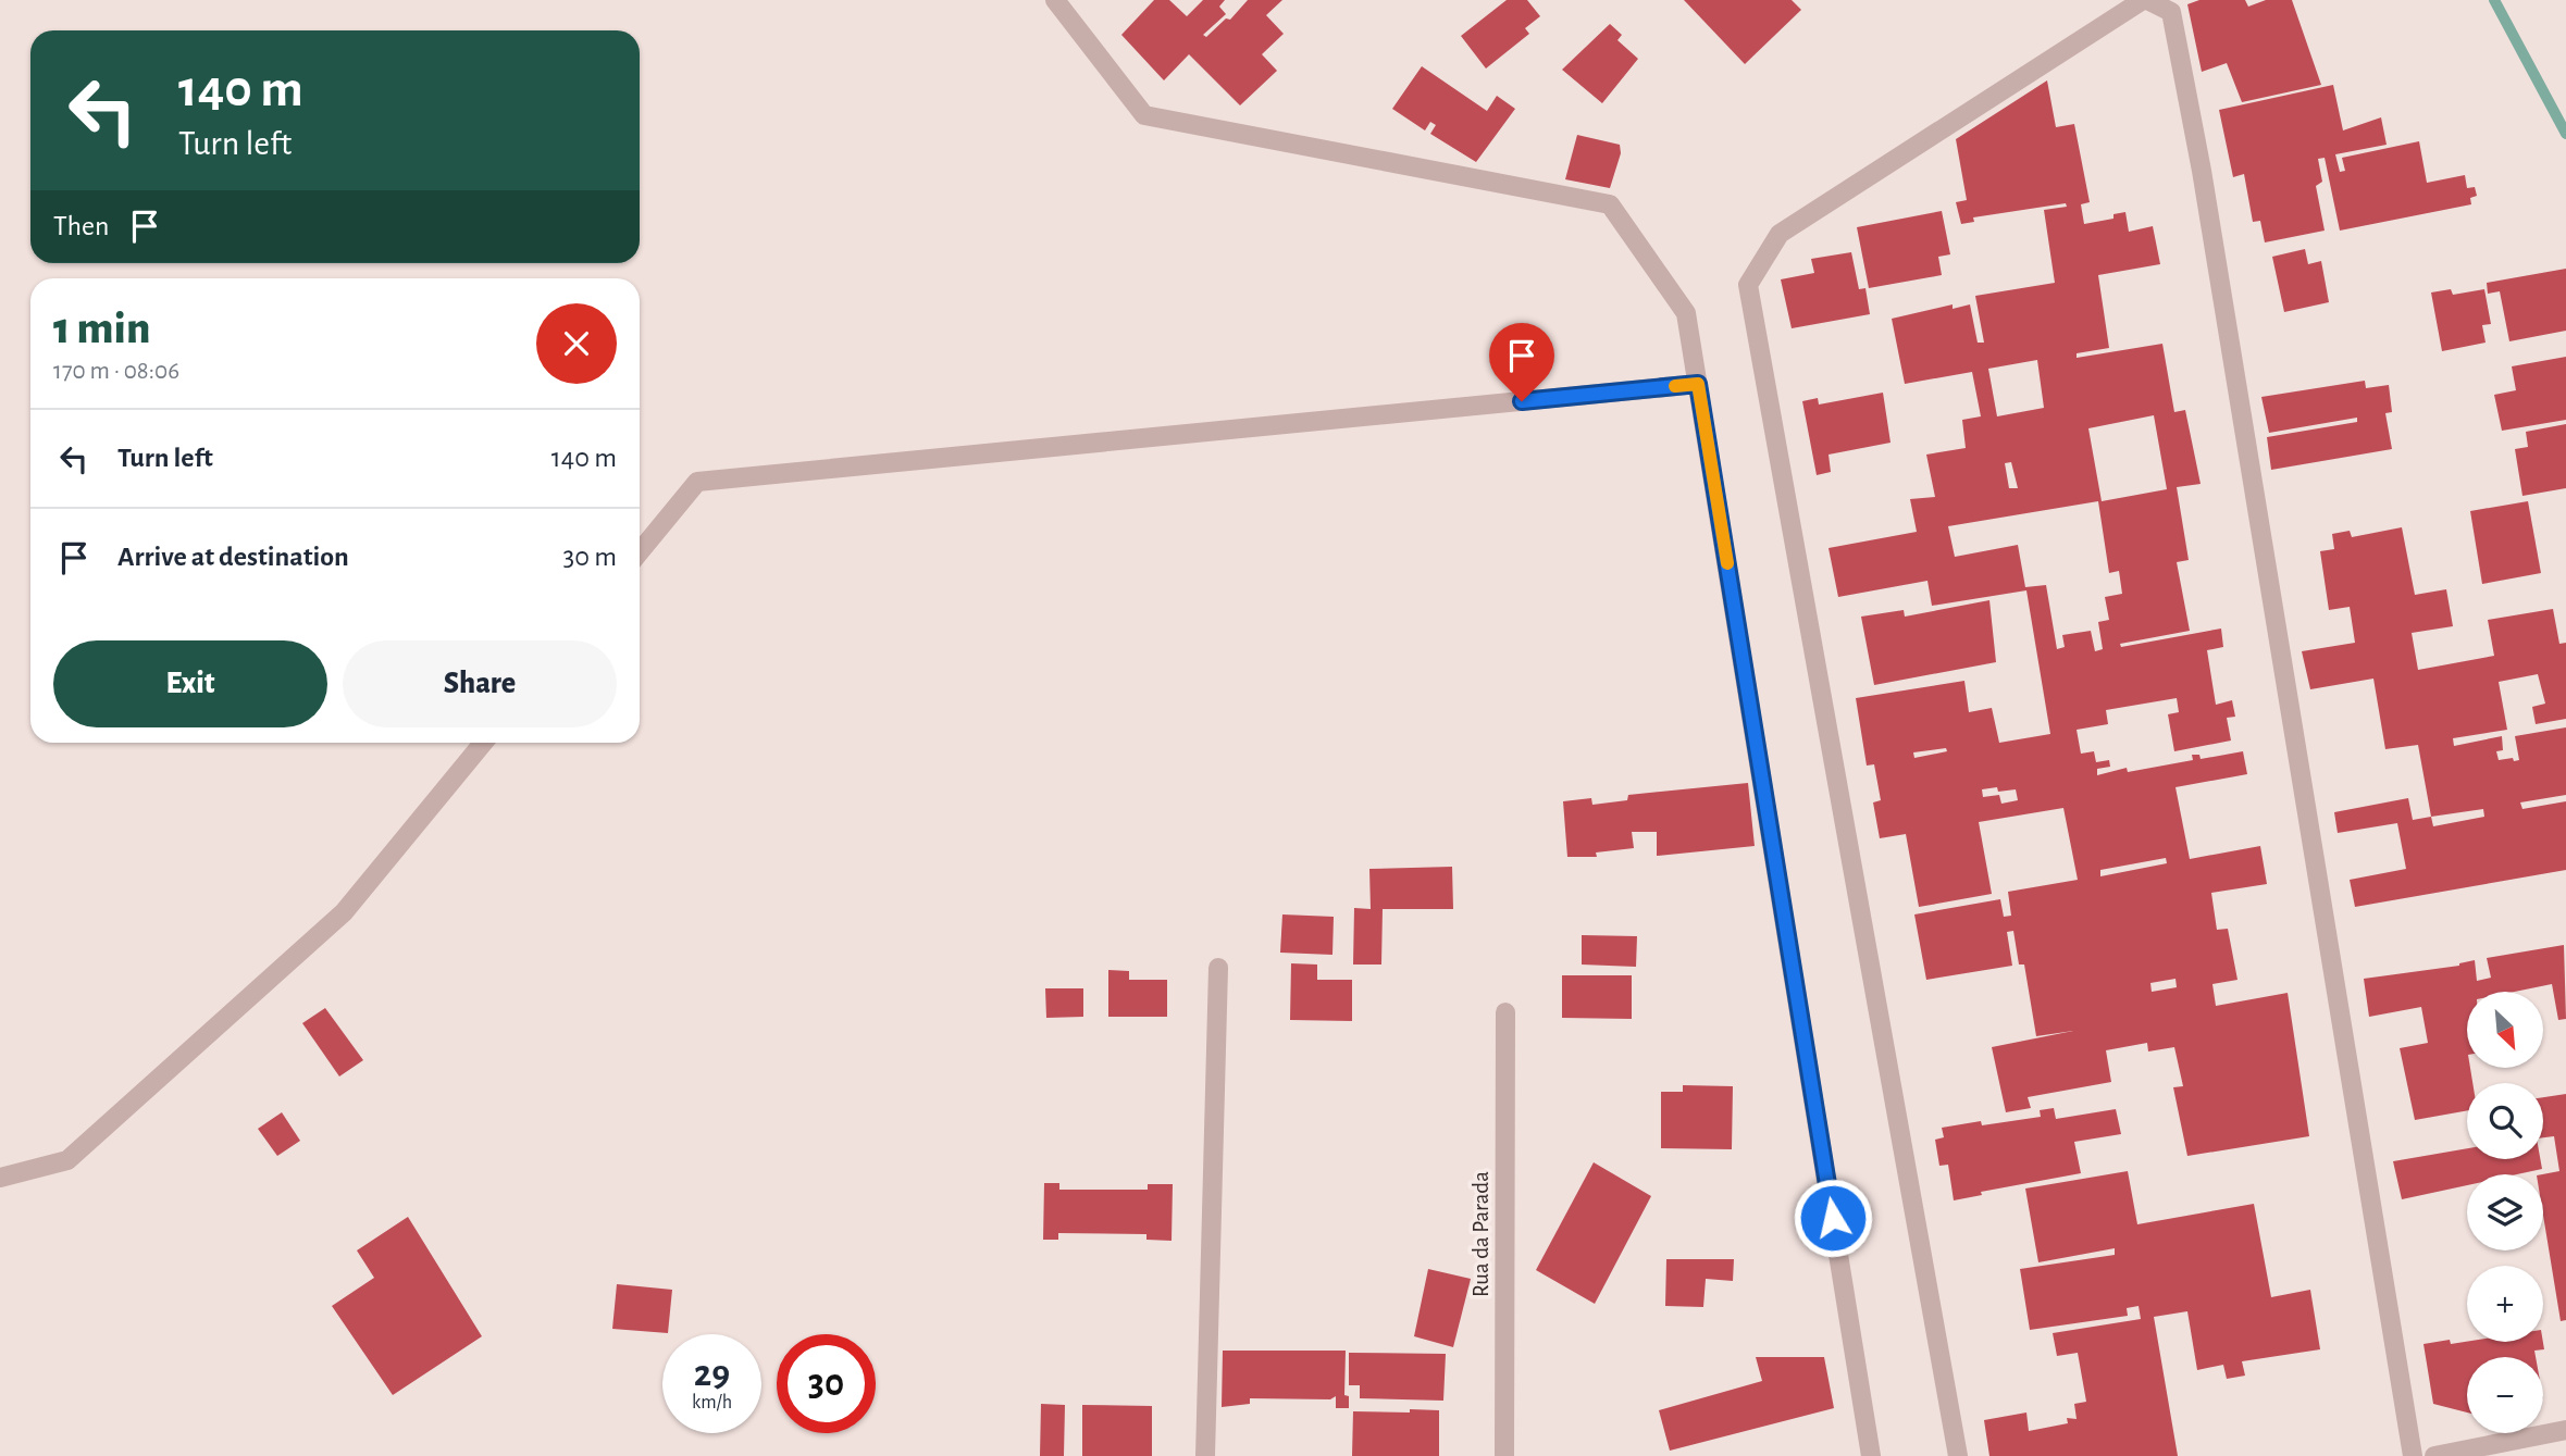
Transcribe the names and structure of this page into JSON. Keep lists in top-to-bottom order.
{
  "streets": {
    "street": ["Rua da Parada"]
  },
  "north": "bottom right",
  "page": {
    "turn": ["140 m", "Turn left"],
    "then": "Then",
    "heading": ["1 min", "170 m · 08:06"],
    "list": [
      {
        "name": "Turn left",
        "value": "140 m"
      },
      {
        "name": "Arrive at destination",
        "value": "30 m"
      }
    ],
    "buttons": ["Exit", "Share"],
    "map_buttons": ["+", "−"],
    "speed": "29 km/h",
    "limit": "30"
  }
}
